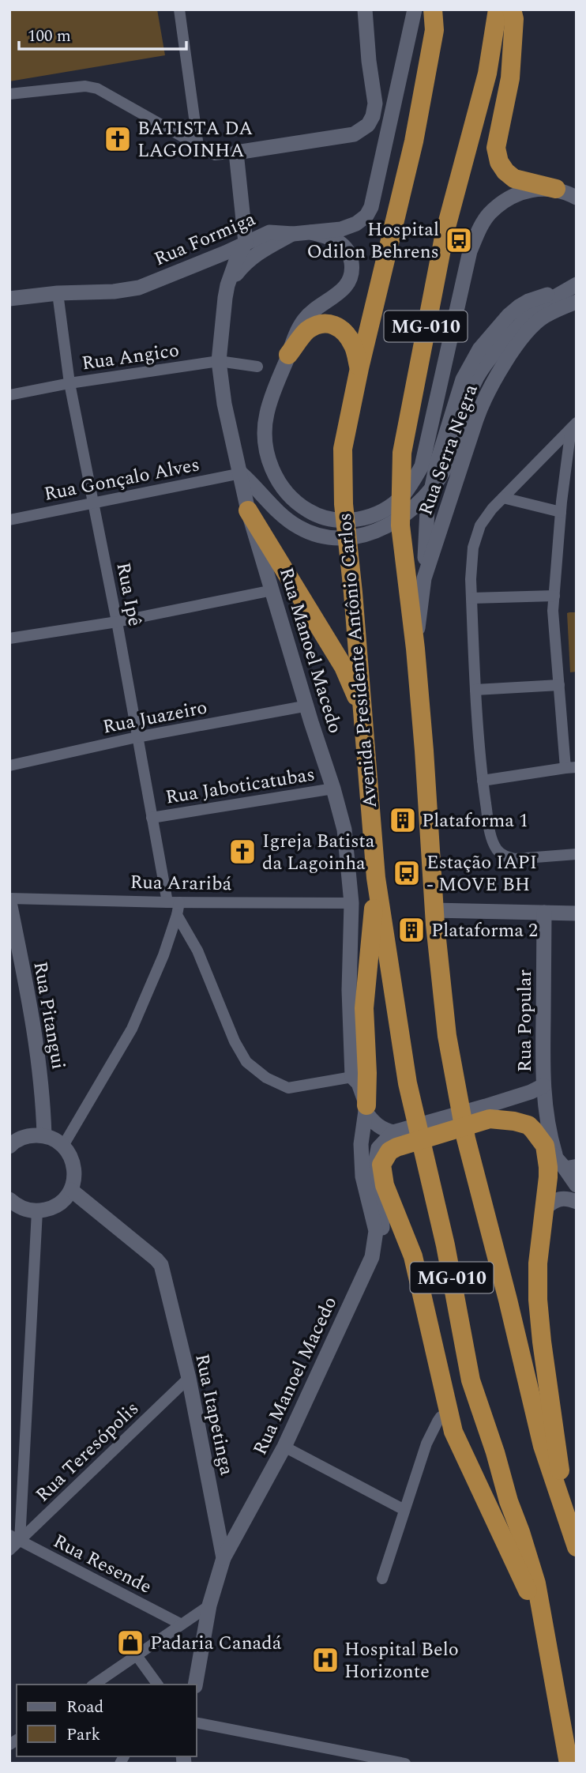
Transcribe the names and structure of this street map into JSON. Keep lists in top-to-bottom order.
{
  "streets": {
    "highway": ["MG-010", "Avenida Presidente Antônio Carlos"],
    "street": [
      "Rua Formiga",
      "Rua Angico",
      "Rua Serra Negra",
      "Rua Gonçalo Alves",
      "Rua Ipê",
      "Rua Manoel Macedo",
      "Rua Juazeiro",
      "Rua Jaboticatubas",
      "Rua Araribá",
      "Rua Pitangui",
      "Rua Popular",
      "Rua Itapetinga",
      "Rua Teresópolis",
      "Rua Resende"
    ]
  },
  "crossings": [
    ["Rua Formiga", "Rua Ipê"],
    ["Rua Formiga", "Rua Manoel Macedo"],
    ["MG-010", "Rua Serra Negra"],
    ["Rua Angico", "Rua Ipê"],
    ["Rua Angico", "Rua Manoel Macedo"],
    ["Rua Gonçalo Alves", "Rua Ipê"],
    ["Rua Gonçalo Alves", "Rua Manoel Macedo"],
    ["Rua Ipê", "Rua Juazeiro"],
    ["Rua Ipê", "Rua Jaboticatubas"],
    ["Rua Ipê", "Rua Araribá"],
    ["Rua Manoel Macedo", "Rua Juazeiro"],
    ["Rua Manoel Macedo", "Rua Jaboticatubas"],
    ["Rua Manoel Macedo", "Rua Araribá"],
    ["Rua Manoel Macedo", "Rua Itapetinga"],
    ["Rua Araribá", "Rua Pitangui"],
    ["Rua Itapetinga", "Rua Teresópolis"],
    ["Rua Teresópolis", "Rua Resende"]
  ],
  "places": {
    "church": ["BATISTA DA LAGOINHA", "Igreja Batista da Lagoinha"],
    "bus stop": ["Hospital Odilon Behrens", "Estação IAPI - MOVE BH"],
    "building": ["Plataforma 1", "Plataforma 2"],
    "shop": ["Padaria Canadá"],
    "hospital": ["Hospital Belo Horizonte"]
  },
  "legend": ["Road", "Park"],
  "scale_bar": "100 m"
}
